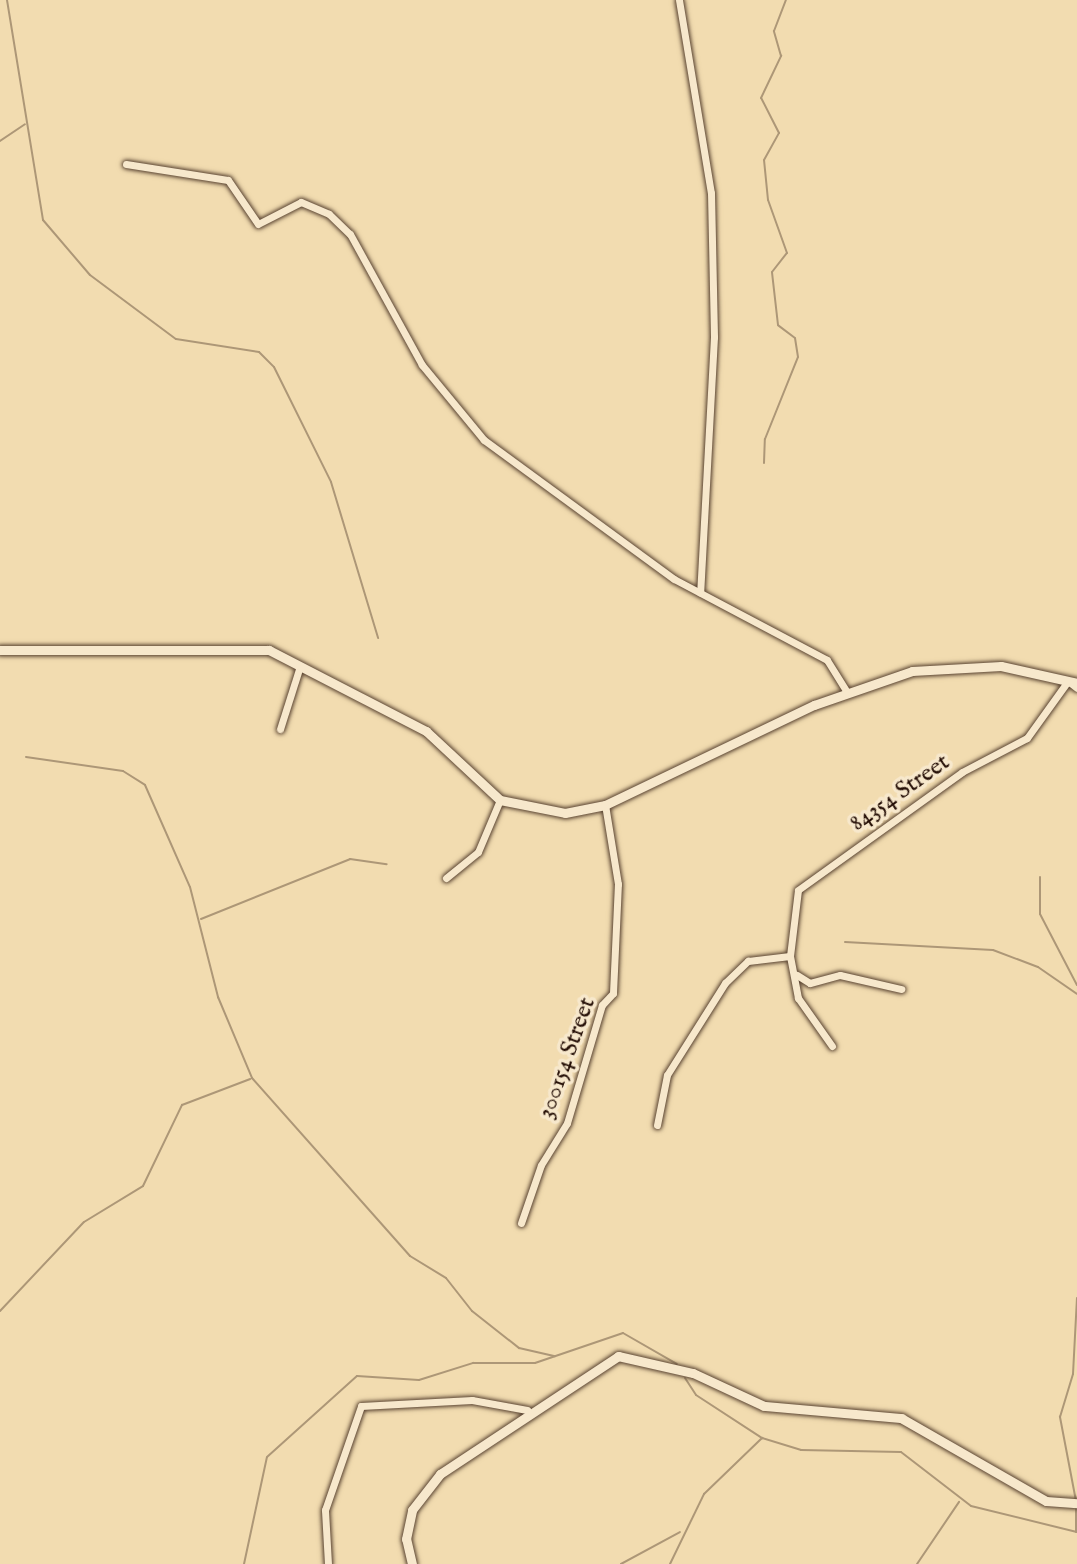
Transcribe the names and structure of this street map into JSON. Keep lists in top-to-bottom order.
{
  "streets": {
    "street": ["84354 Street", "300154 Street"]
  }
}
